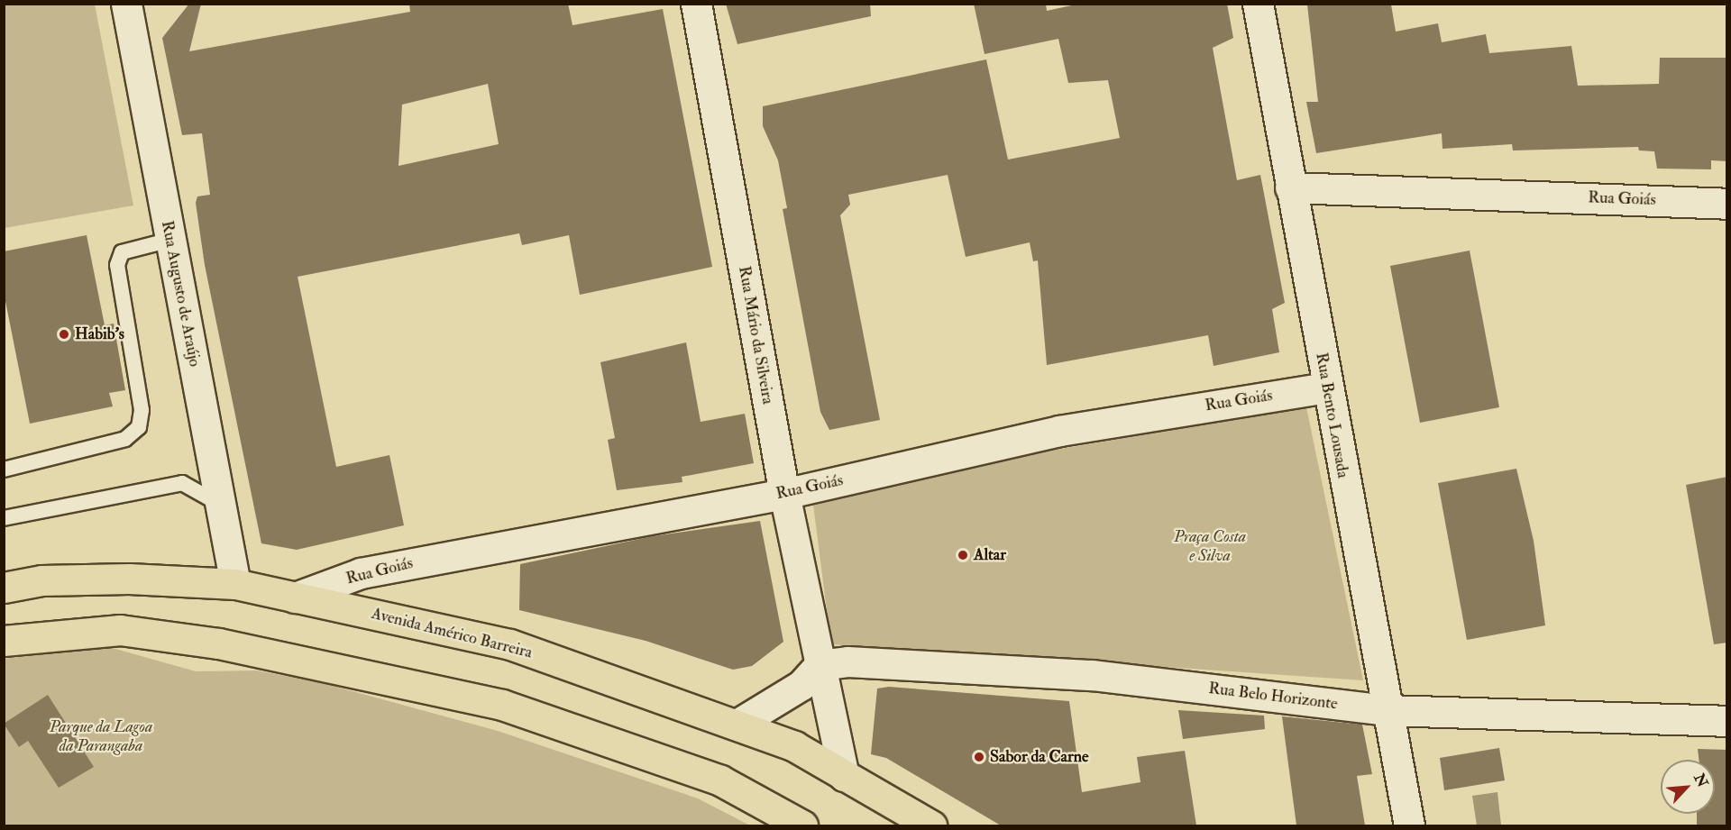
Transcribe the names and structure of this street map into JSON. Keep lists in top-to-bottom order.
{
  "streets": {
    "main road": ["Avenida Américo Barreira"],
    "street": [
      "Rua Goiás",
      "Rua Augusto de Araújo",
      "Rua Mário da Silveira",
      "Rua Bento Lousada",
      "Rua Belo Horizonte"
    ]
  },
  "crossings": [
    ["Rua Goiás", "Rua Mário da Silveira"],
    ["Rua Goiás", "Rua Bento Lousada"],
    ["Rua Goiás", "Avenida Américo Barreira"],
    ["Rua Augusto de Araújo", "Avenida Américo Barreira"],
    ["Rua Mário da Silveira", "Avenida Américo Barreira"],
    ["Rua Mário da Silveira", "Rua Belo Horizonte"],
    ["Rua Bento Lousada", "Rua Belo Horizonte"]
  ],
  "parks": ["Praça Costa e Silva", "Parque da Lagoa da Parangaba"],
  "places": ["Habib's", "Altar", "Sabor da Carne"],
  "north": "top right"
}
